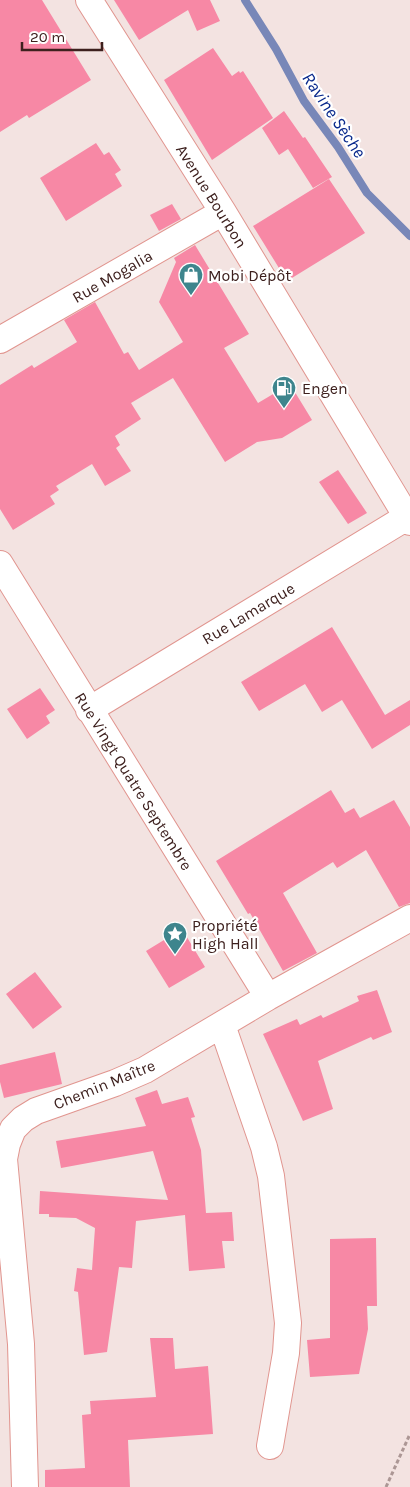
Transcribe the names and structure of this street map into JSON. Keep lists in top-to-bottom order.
{
  "streets": {
    "street": [
      "Avenue Bourbon",
      "Rue Mogalia",
      "Rue Lamarque",
      "Rue Vingt Quatre Septembre",
      "Chemin Maître"
    ]
  },
  "crossings": [
    ["Avenue Bourbon", "Rue Mogalia"],
    ["Avenue Bourbon", "Rue Lamarque"],
    ["Rue Lamarque", "Rue Vingt Quatre Septembre"],
    ["Rue Vingt Quatre Septembre", "Chemin Maître"]
  ],
  "water": ["Ravine Sèche"],
  "places": {
    "shop": ["Mobi Dépôt"],
    "fuel station": ["Engen"],
    "place": ["Propriété High Hall"]
  },
  "scale_bar": "20 m"
}
